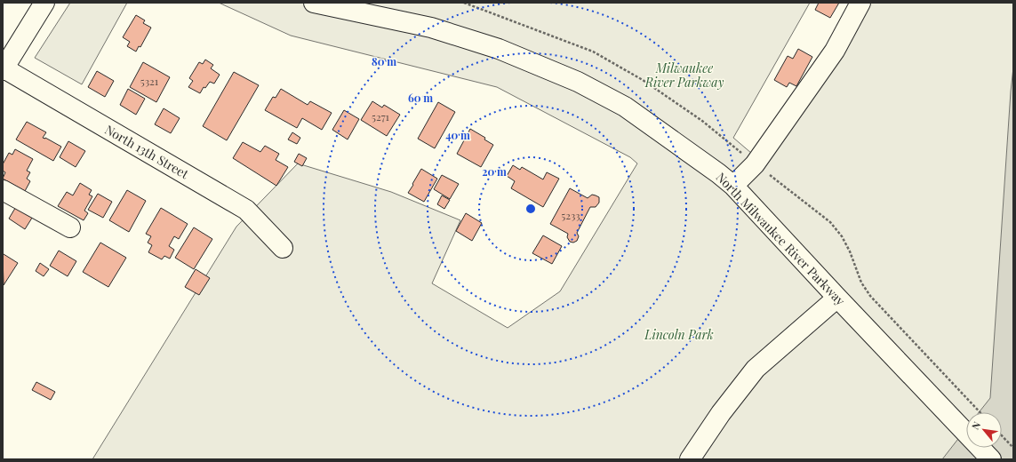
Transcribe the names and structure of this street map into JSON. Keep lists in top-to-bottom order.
{
  "streets": {
    "street": ["North 13th Street", "North Milwaukee River Parkway"]
  },
  "parks": ["Milwaukee River Parkway", "Lincoln Park"],
  "house_numbers": ["5321", "5271", "5233"],
  "north": "top left",
  "rings": [
    "80 m",
    "60 m",
    "40 m",
    "20 m"
  ]
}
